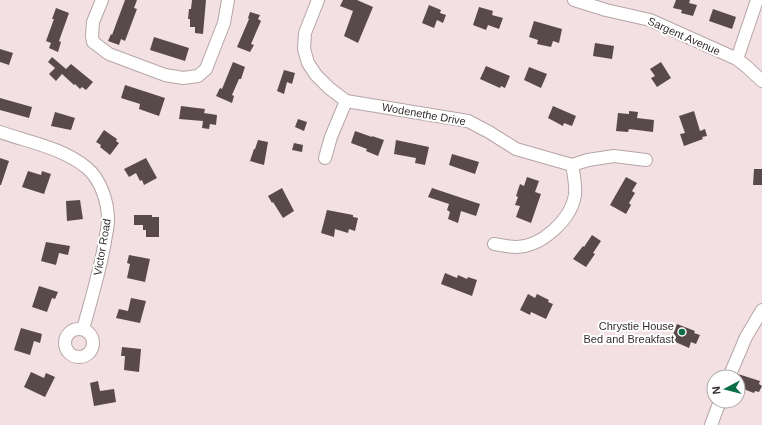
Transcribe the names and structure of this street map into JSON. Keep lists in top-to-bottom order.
{
  "streets": {
    "street": ["Sargent Avenue", "Wodenethe Drive", "Victor Road"]
  },
  "places": ["Chrystie House Bed and Breakfast"],
  "north": "left"
}
